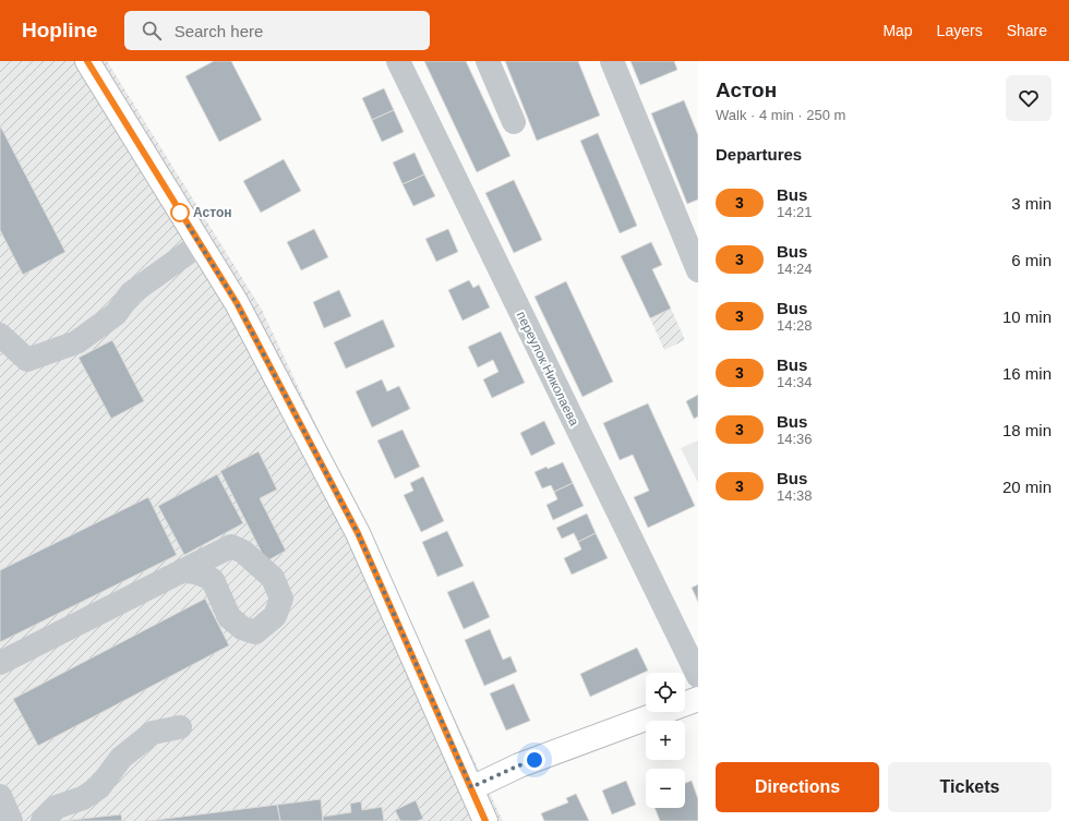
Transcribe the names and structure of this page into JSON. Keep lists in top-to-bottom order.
{
  "streets": {
    "street": ["переулок Николаева"]
  },
  "places": ["Астон"],
  "lines": ["bus line 3"],
  "page": {
    "header": "Hopline",
    "search": "Search here",
    "nav": ["Map", "Layers", "Share"],
    "heading": [
      ["Астон", "Walk · 4 min · 250 m"],
      "Departures"
    ],
    "list": [
      {
        "mark": "3",
        "name": "Bus",
        "note": "14:21",
        "value": "3 min"
      },
      {
        "mark": "3",
        "name": "Bus",
        "note": "14:24",
        "value": "6 min"
      },
      {
        "mark": "3",
        "name": "Bus",
        "note": "14:28",
        "value": "10 min"
      },
      {
        "mark": "3",
        "name": "Bus",
        "note": "14:34",
        "value": "16 min"
      },
      {
        "mark": "3",
        "name": "Bus",
        "note": "14:36",
        "value": "18 min"
      },
      {
        "mark": "3",
        "name": "Bus",
        "note": "14:38",
        "value": "20 min"
      }
    ],
    "map_buttons": ["+", "−"],
    "buttons": ["Directions", "Tickets"]
  }
}
